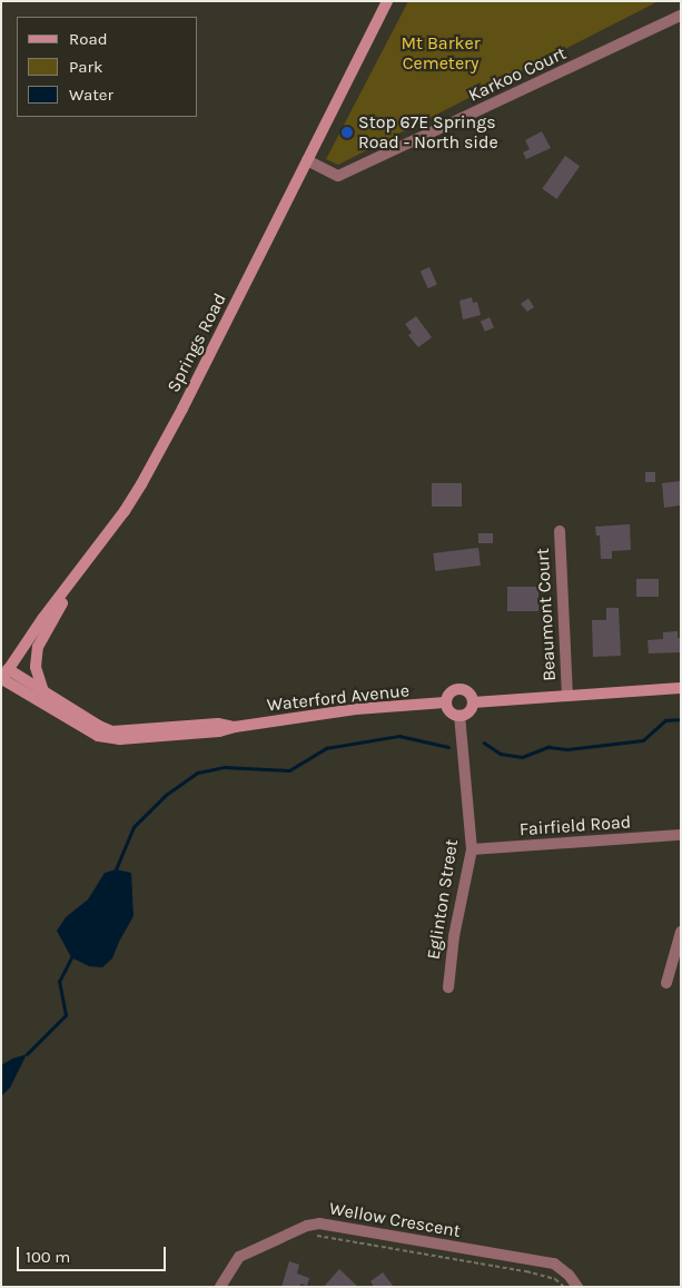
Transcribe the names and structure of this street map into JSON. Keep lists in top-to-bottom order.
{
  "streets": {
    "street": [
      "Karkoo Court",
      "Springs Road",
      "Beaumont Court",
      "Waterford Avenue",
      "Fairfield Road",
      "Eglinton Street",
      "Wellow Crescent"
    ]
  },
  "crossings": [
    ["Karkoo Court", "Springs Road"],
    ["Springs Road", "Waterford Avenue"],
    ["Waterford Avenue", "Eglinton Street"],
    ["Fairfield Road", "Eglinton Street"]
  ],
  "parks": ["Mt Barker Cemetery"],
  "places": ["Stop 67E Springs Road - North side"],
  "legend": ["Road", "Park", "Water"],
  "scale_bar": "100 m"
}
